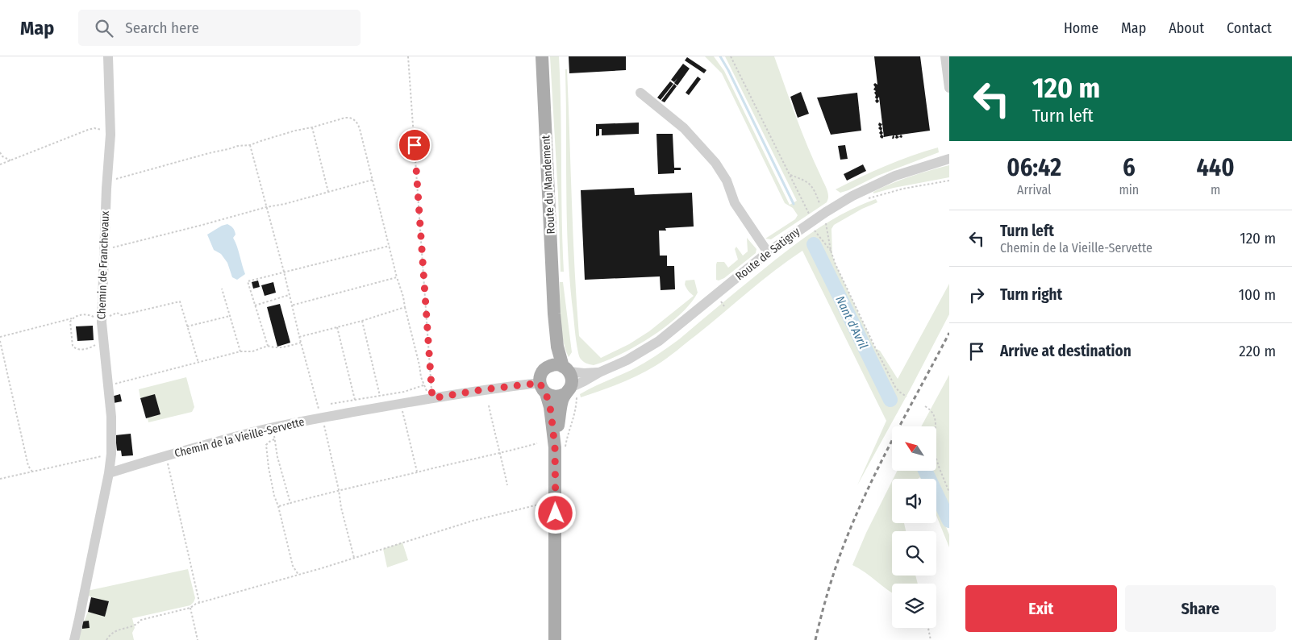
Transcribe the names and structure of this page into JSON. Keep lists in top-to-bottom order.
{
  "streets": {
    "main road": ["Route du Mandement"],
    "street": ["Route de Satigny", "Chemin de Franchevaux", "Chemin de la Vieille-Servette"]
  },
  "crossings": [
    ["Route du Mandement", "Route de Satigny"],
    ["Route du Mandement", "Chemin de la Vieille-Servette"],
    ["Route de Satigny", "Chemin de la Vieille-Servette"],
    ["Chemin de Franchevaux", "Chemin de la Vieille-Servette"]
  ],
  "water": ["Nant d'Avril"],
  "north": "top left",
  "page": {
    "header": "Map",
    "search": "Search here",
    "nav": [
      "Home",
      "Map",
      "About",
      "Contact"
    ],
    "turn": ["120 m", "Turn left"],
    "eta": [
      "06:42",
      "Arrival",
      "6",
      "min",
      "440",
      "m"
    ],
    "list": [
      {
        "name": "Turn left",
        "note": "Chemin de la Vieille-Servette",
        "value": "120 m"
      },
      {
        "name": "Turn right",
        "value": "100 m"
      },
      {
        "name": "Arrive at destination",
        "value": "220 m"
      }
    ],
    "buttons": ["Exit", "Share"]
  }
}
